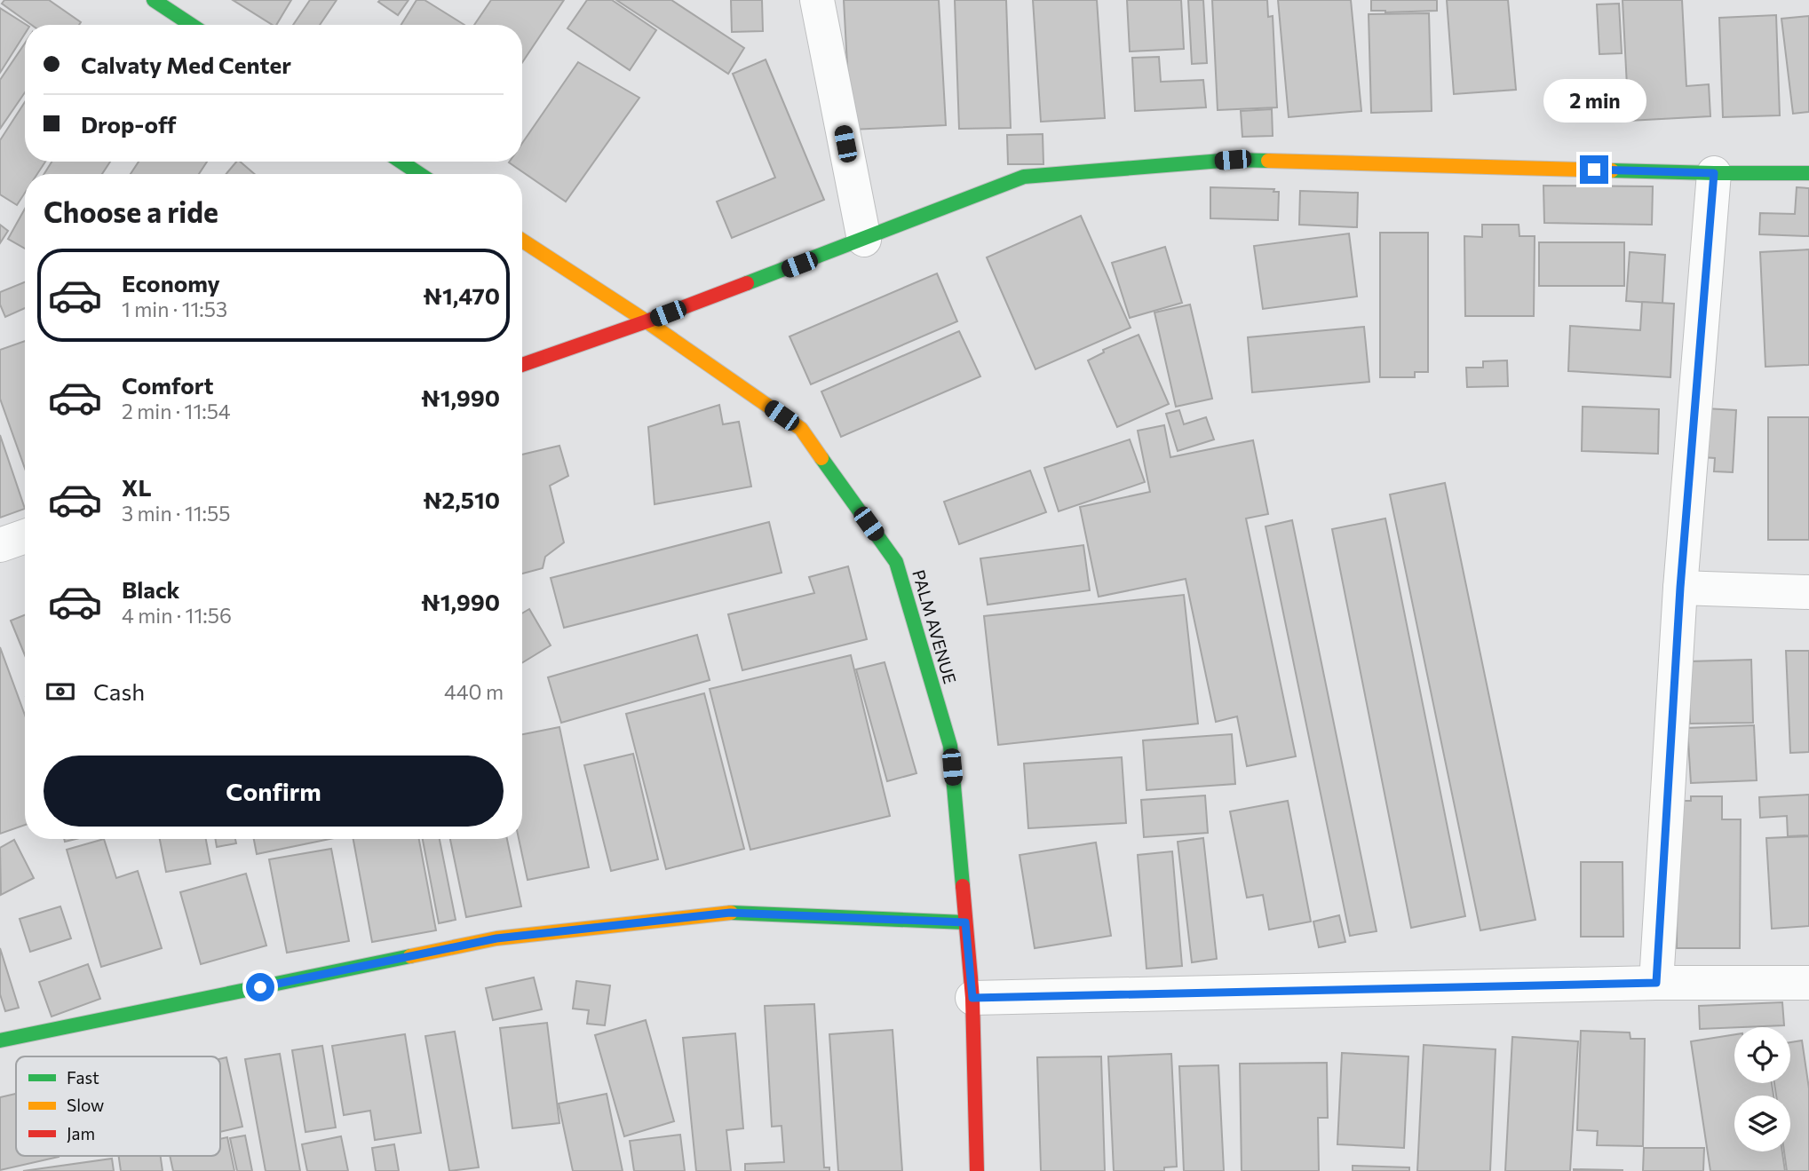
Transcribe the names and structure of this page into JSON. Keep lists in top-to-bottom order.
{
  "streets": {
    "street": ["PALM AVENUE"]
  },
  "legend": ["Fast", "Slow", "Jam"],
  "page": {
    "banner": ["Calvaty Med Center", "Drop-off"],
    "bubble": "2 min",
    "heading": "Choose a ride",
    "list": [
      {
        "name": "Economy",
        "note": "1 min · 11:53",
        "value": "₦1,470"
      },
      {
        "name": "Comfort",
        "note": "2 min · 11:54",
        "value": "₦1,990"
      },
      {
        "name": "XL",
        "note": "3 min · 11:55",
        "value": "₦2,510"
      },
      {
        "name": "Black",
        "note": "4 min · 11:56",
        "value": "₦1,990"
      }
    ],
    "pay": ["Cash", "440 m"],
    "buttons": "Confirm"
  }
}
